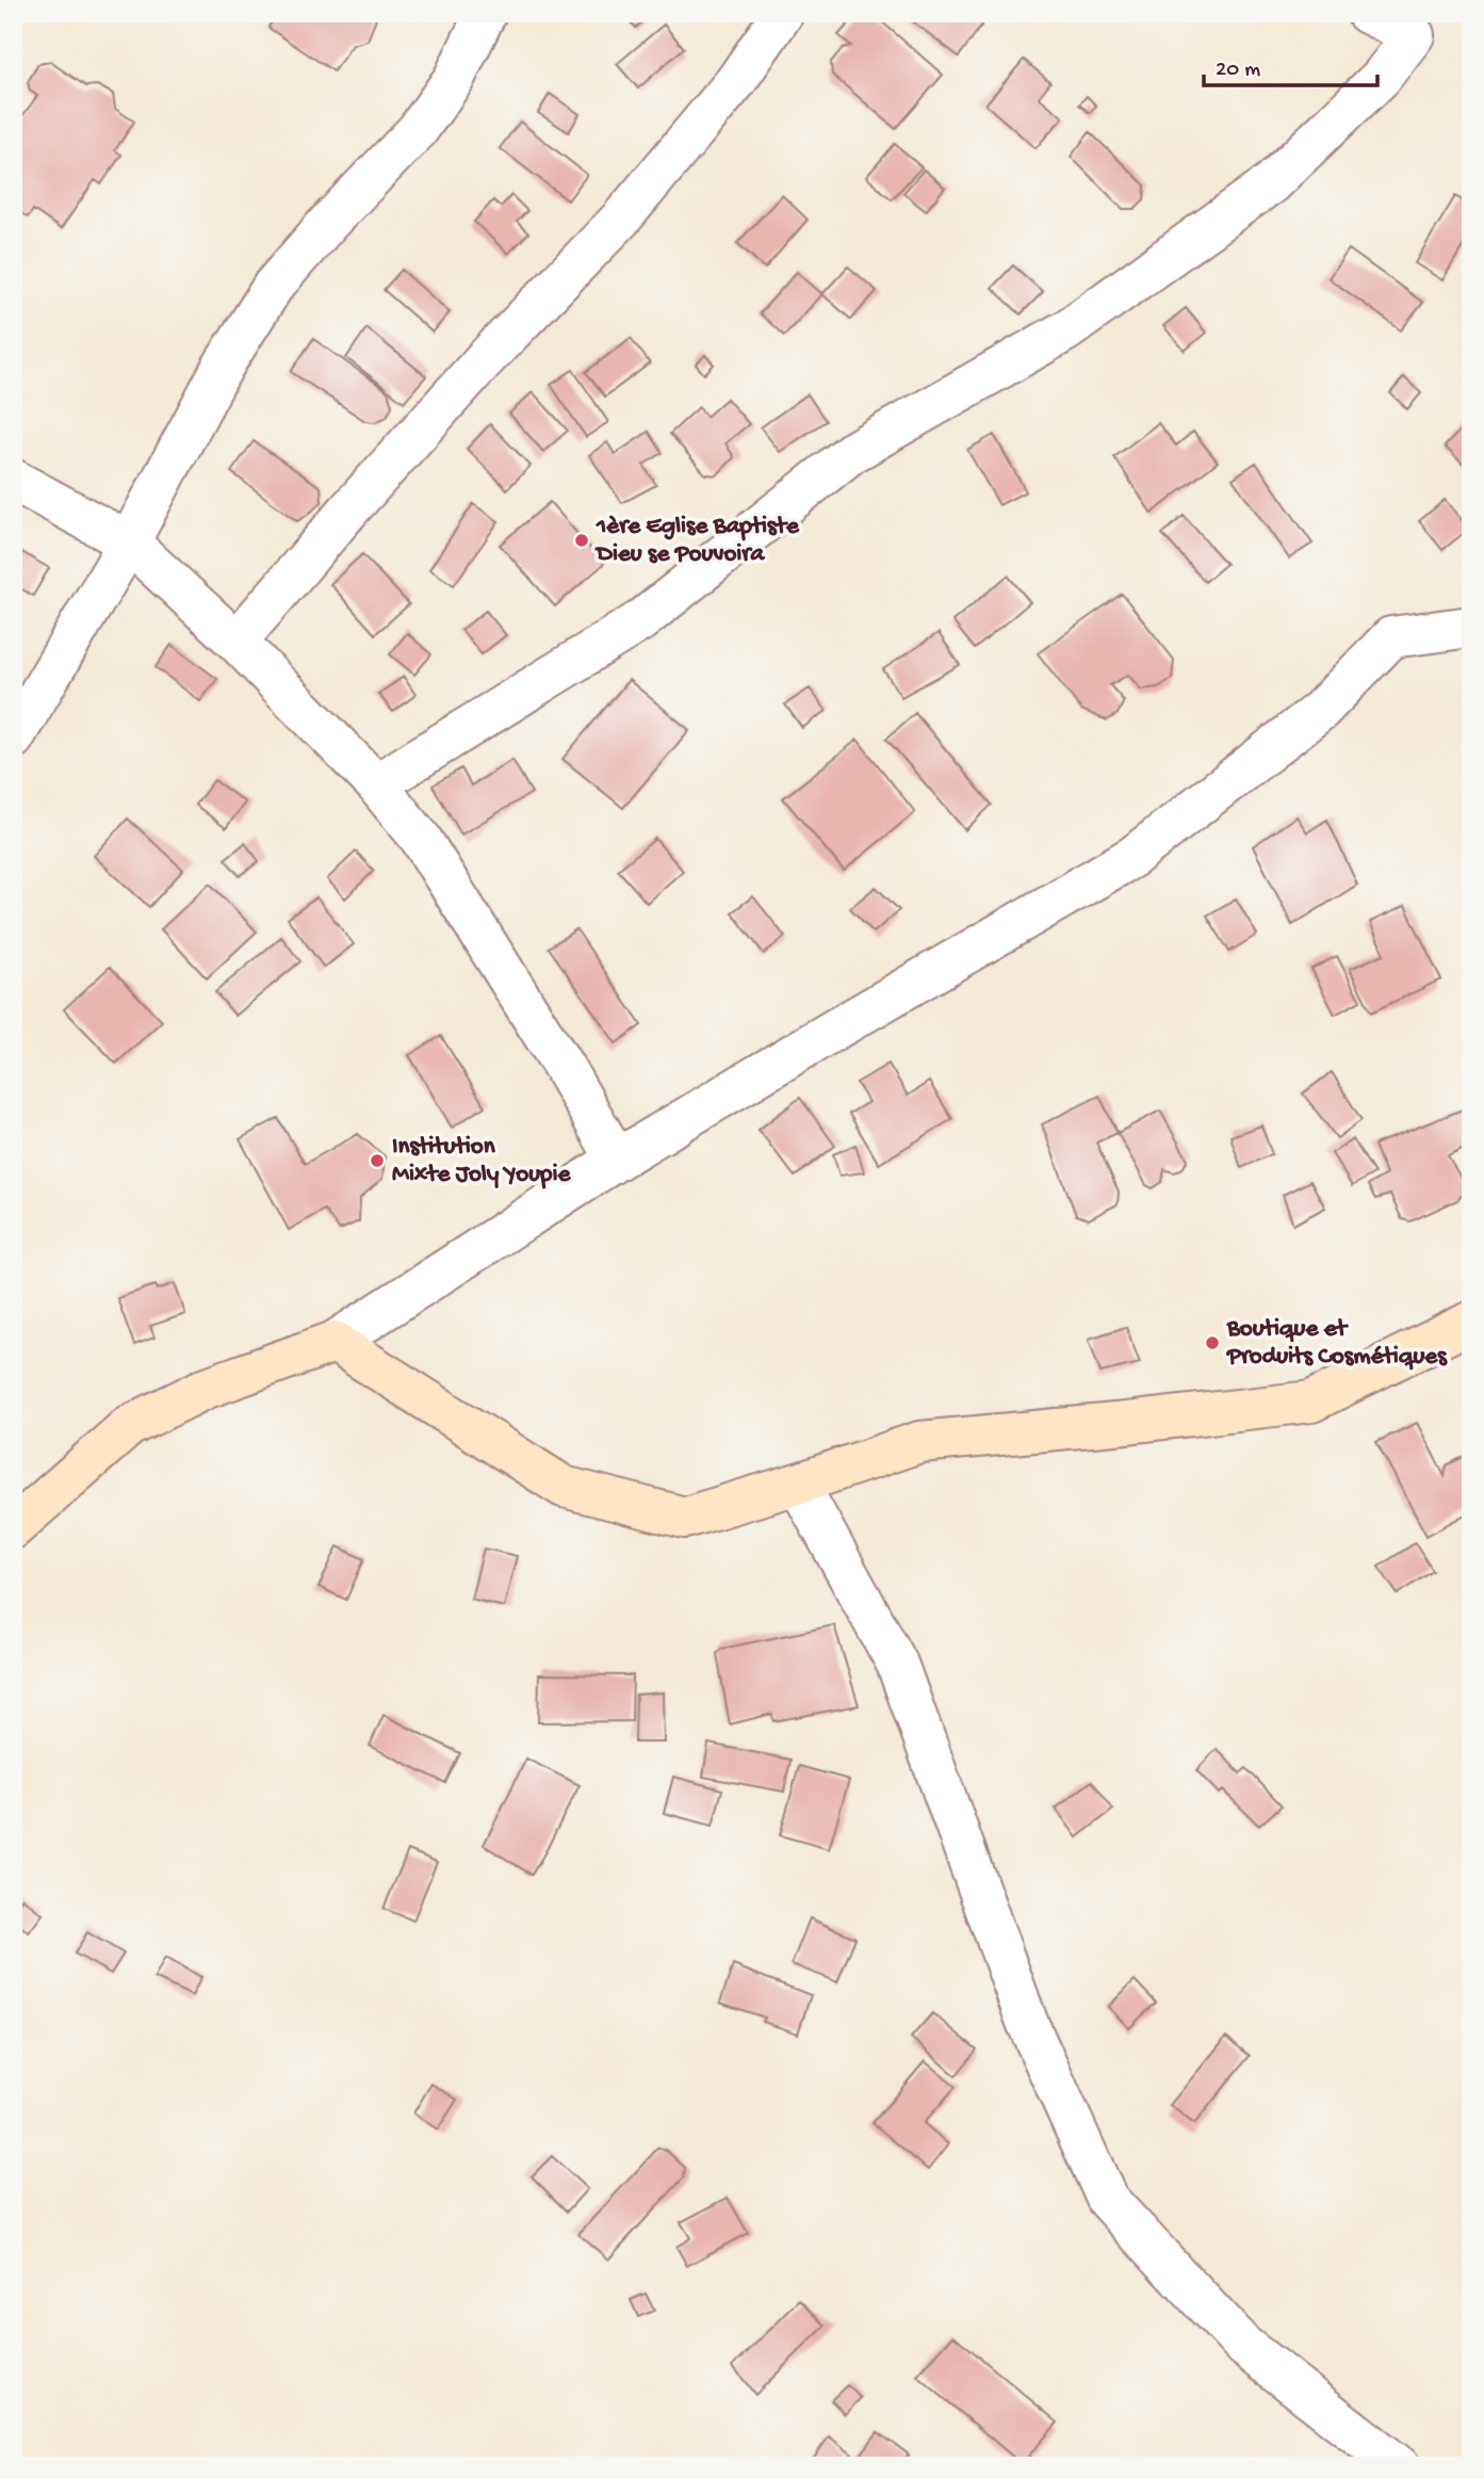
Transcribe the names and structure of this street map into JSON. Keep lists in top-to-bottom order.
{
  "places": ["1ère Eglise Baptiste Dieu se Pouvoira", "Institution Mixte Joly Youpie", "Boutique et Produits Cosmétiques"],
  "scale_bar": "20 m"
}
